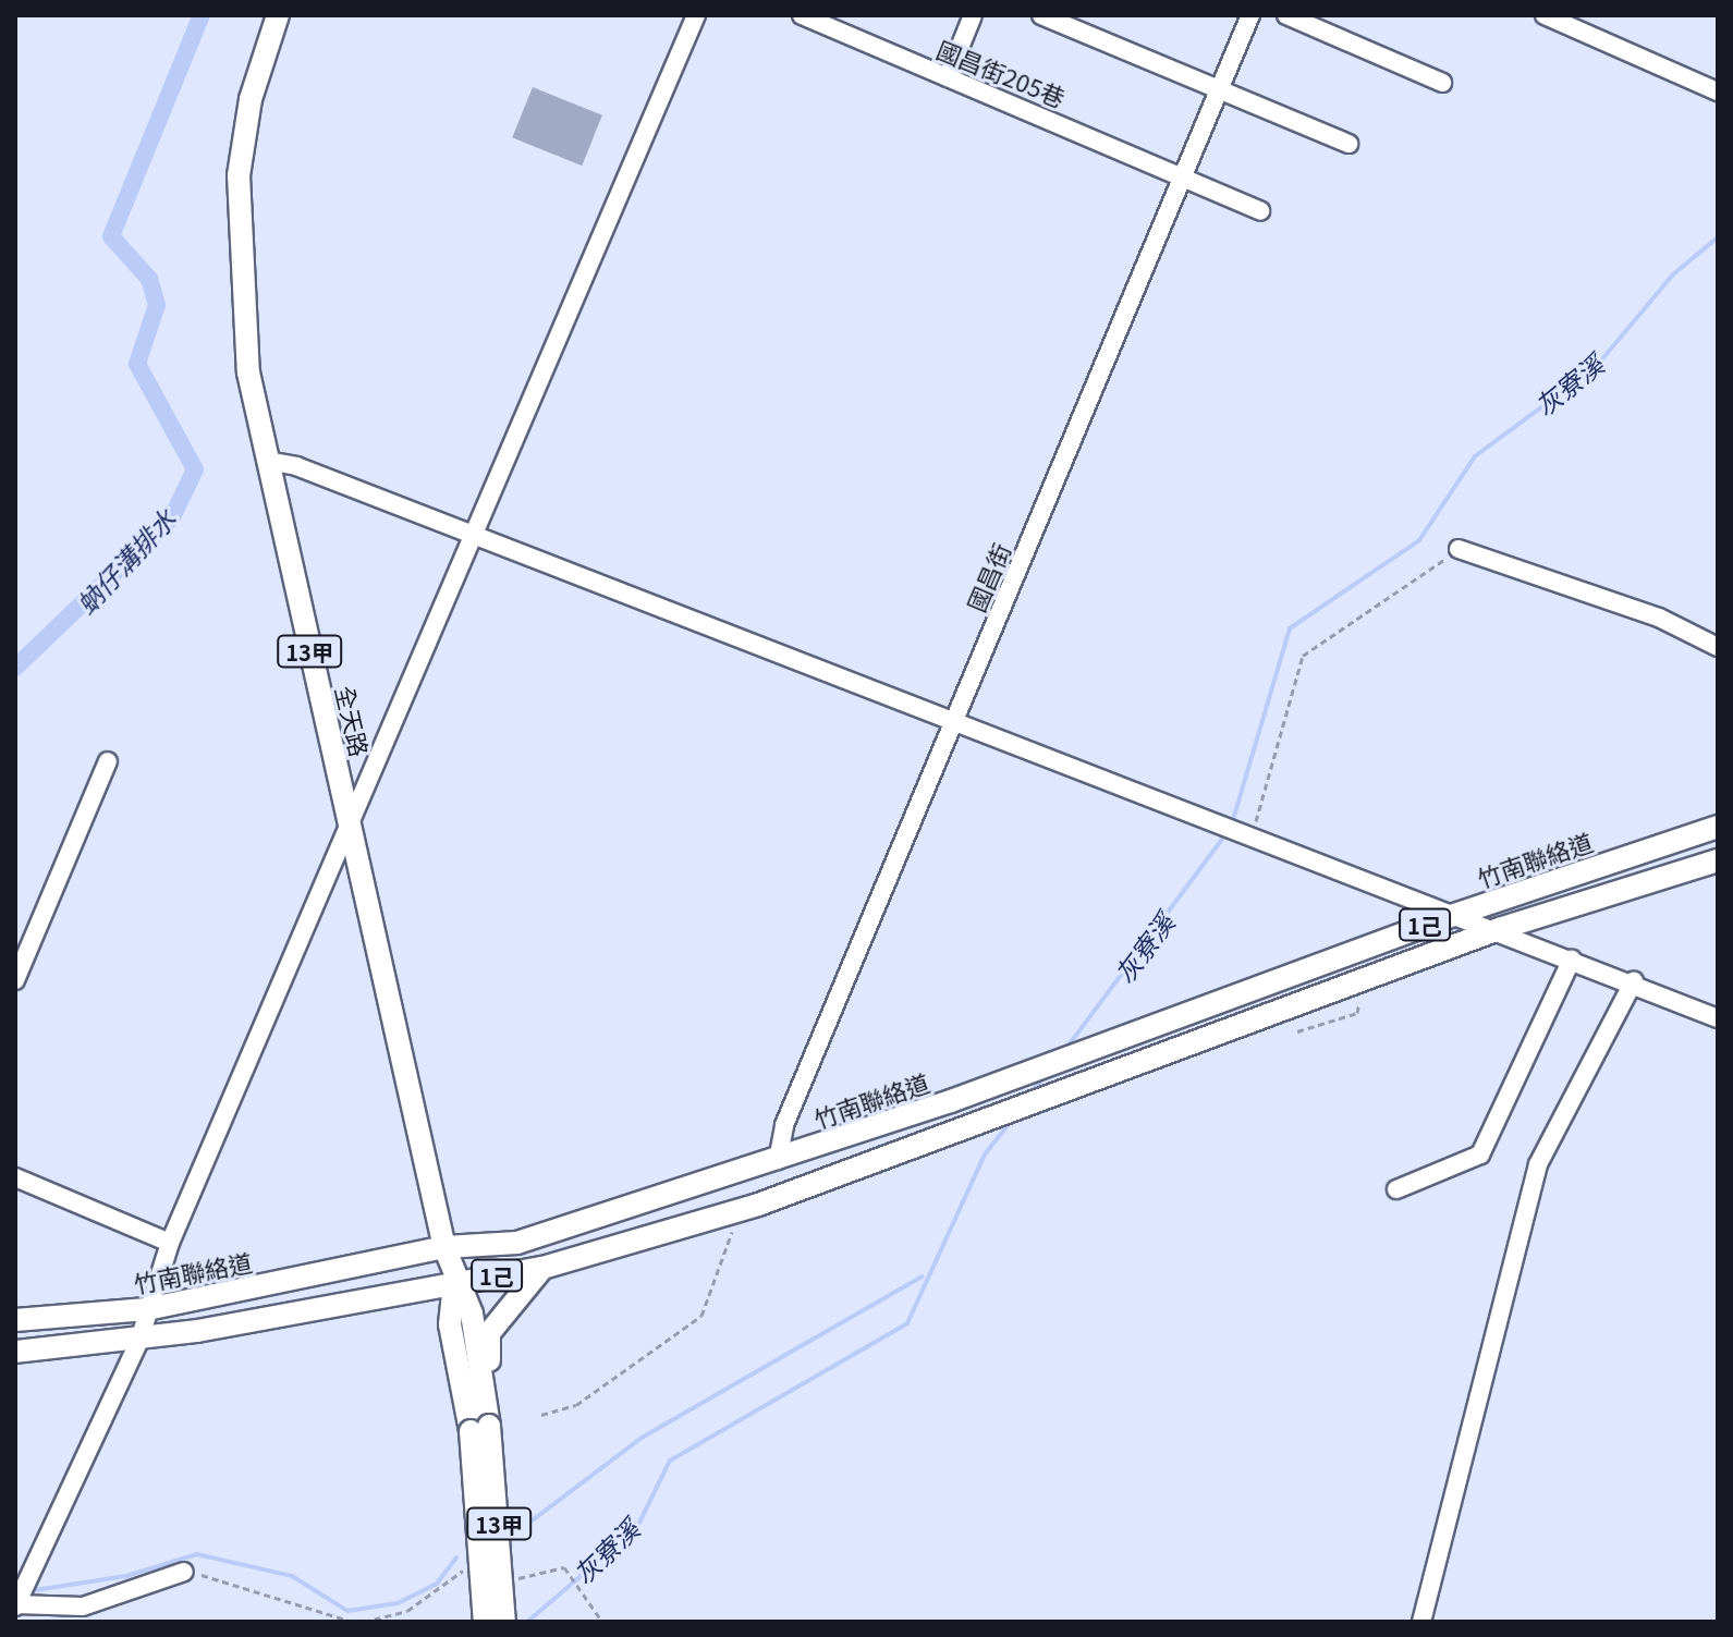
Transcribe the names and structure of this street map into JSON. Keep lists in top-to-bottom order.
{
  "streets": {
    "main road": [
      "13甲",
      "全天路",
      "竹南聯絡道",
      "1己"
    ],
    "street": ["國昌街205巷", "國昌街"]
  },
  "crossings": [
    ["國昌街205巷", "國昌街"],
    ["國昌街", "竹南聯絡道"],
    ["13甲", "全天路"],
    ["13甲", "1己"],
    ["全天路", "竹南聯絡道"],
    ["全天路", "1己"]
  ],
  "water": ["灰寮溪", "蚋仔溝排水"]
}
